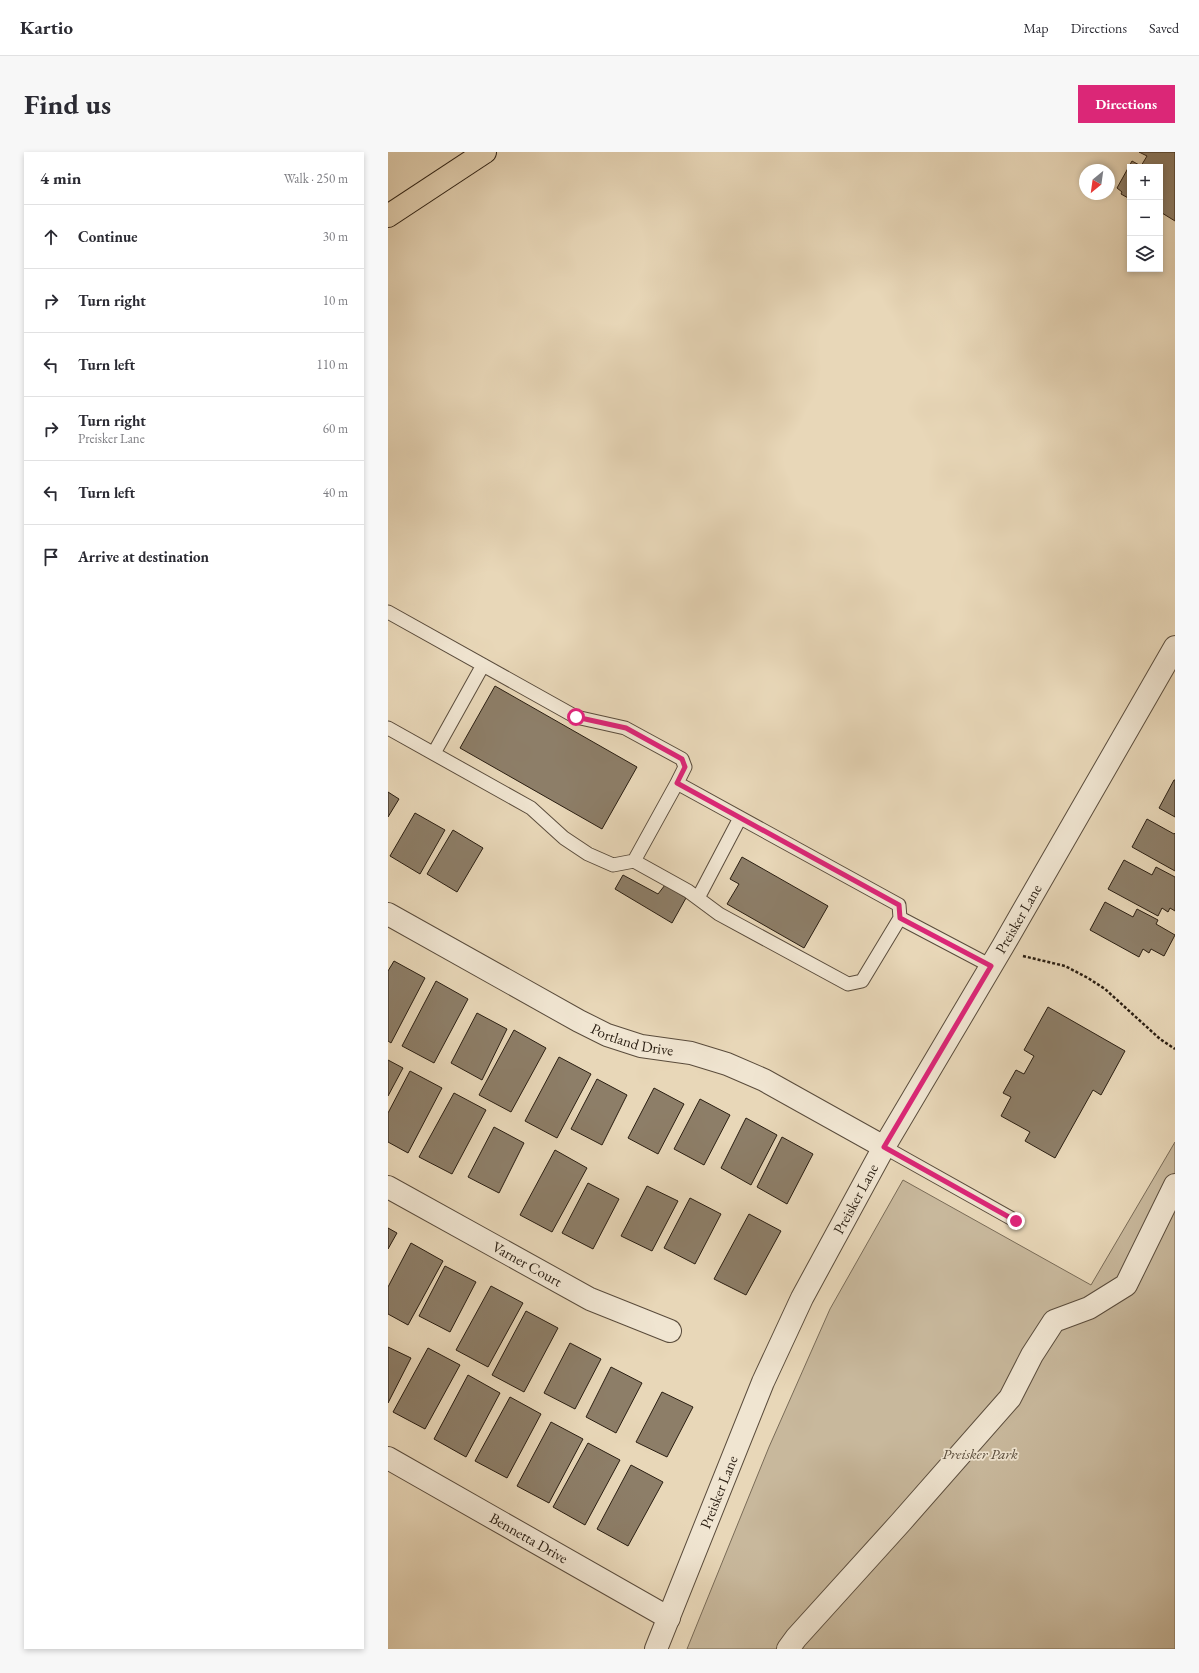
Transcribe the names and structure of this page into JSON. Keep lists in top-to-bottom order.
{
  "streets": {
    "street": [
      "Preisker Lane",
      "Portland Drive",
      "Varner Court",
      "Bennetta Drive"
    ]
  },
  "crossings": [
    ["Preisker Lane", "Portland Drive"],
    ["Preisker Lane", "Bennetta Drive"]
  ],
  "parks": ["Preisker Park"],
  "north": "bottom left",
  "page": {
    "header": "Kartio",
    "nav": ["Map", "Directions", "Saved"],
    "buttons": "Directions",
    "title": "Find us",
    "heading": ["4 min", "Walk · 250 m"],
    "map_buttons": ["+", "−"],
    "list": [
      ["Continue", "30 m"],
      ["Turn right", "10 m"],
      ["Turn left", "110 m"],
      ["Turn right", "Preisker Lane", "60 m"],
      ["Turn left", "40 m"],
      "Arrive at destination"
    ]
  }
}
